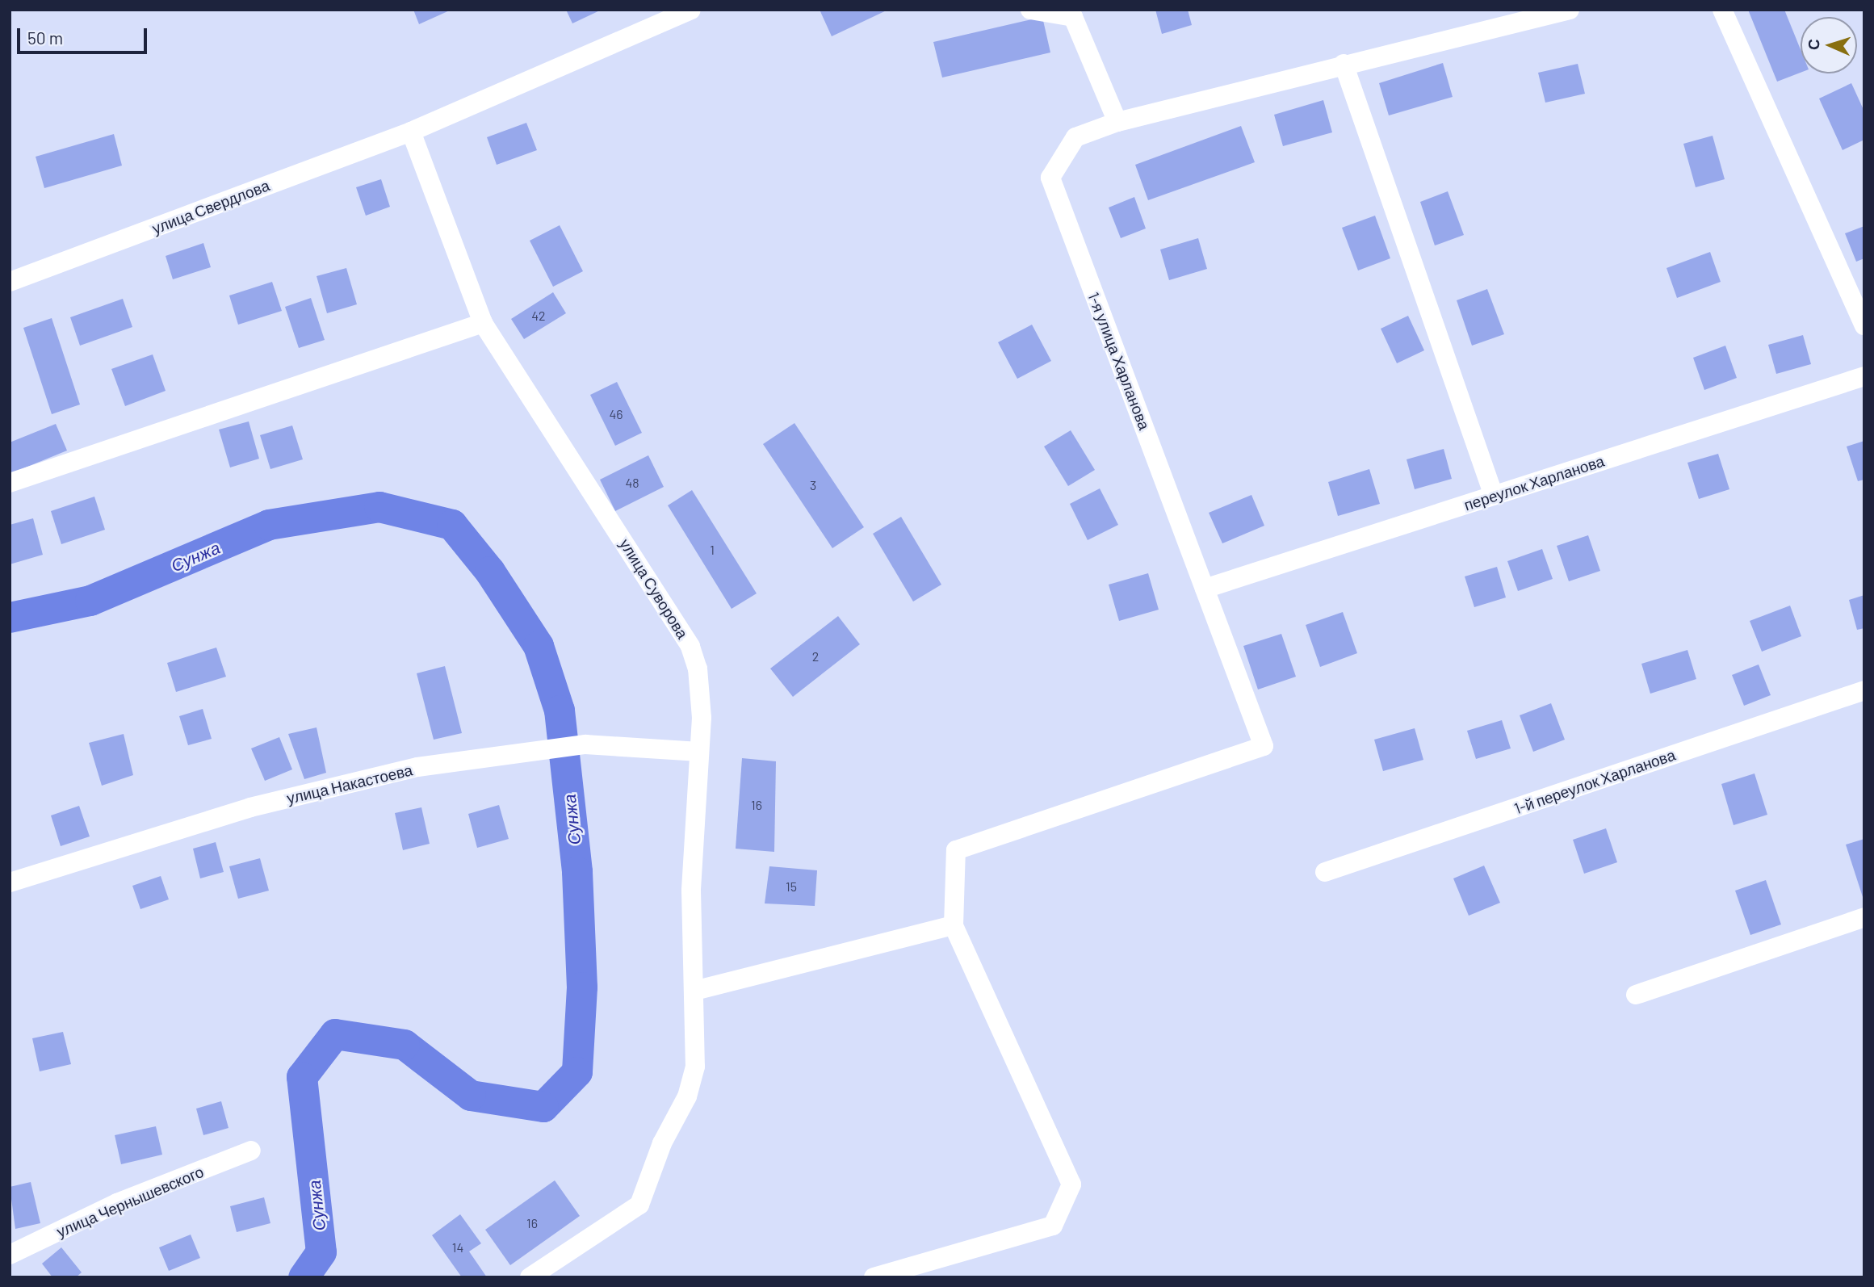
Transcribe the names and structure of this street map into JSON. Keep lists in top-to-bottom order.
{
  "streets": {
    "street": [
      "улица Свердлова",
      "1-я улица Харланова",
      "переулок Харланова",
      "улица Суворова",
      "1-й переулок Харланова",
      "улица Накастоева",
      "улица Чернышевского"
    ]
  },
  "crossings": [
    ["улица Свердлова", "улица Суворова"],
    ["1-я улица Харланова", "переулок Харланова"],
    ["улица Суворова", "улица Накастоева"]
  ],
  "water": ["Сунжа"],
  "house_numbers": [
    "42",
    "46",
    "48",
    "3",
    "1",
    "2",
    "16",
    "15",
    "16",
    "14"
  ],
  "scale_bar": "50 m",
  "north": "left"
}
